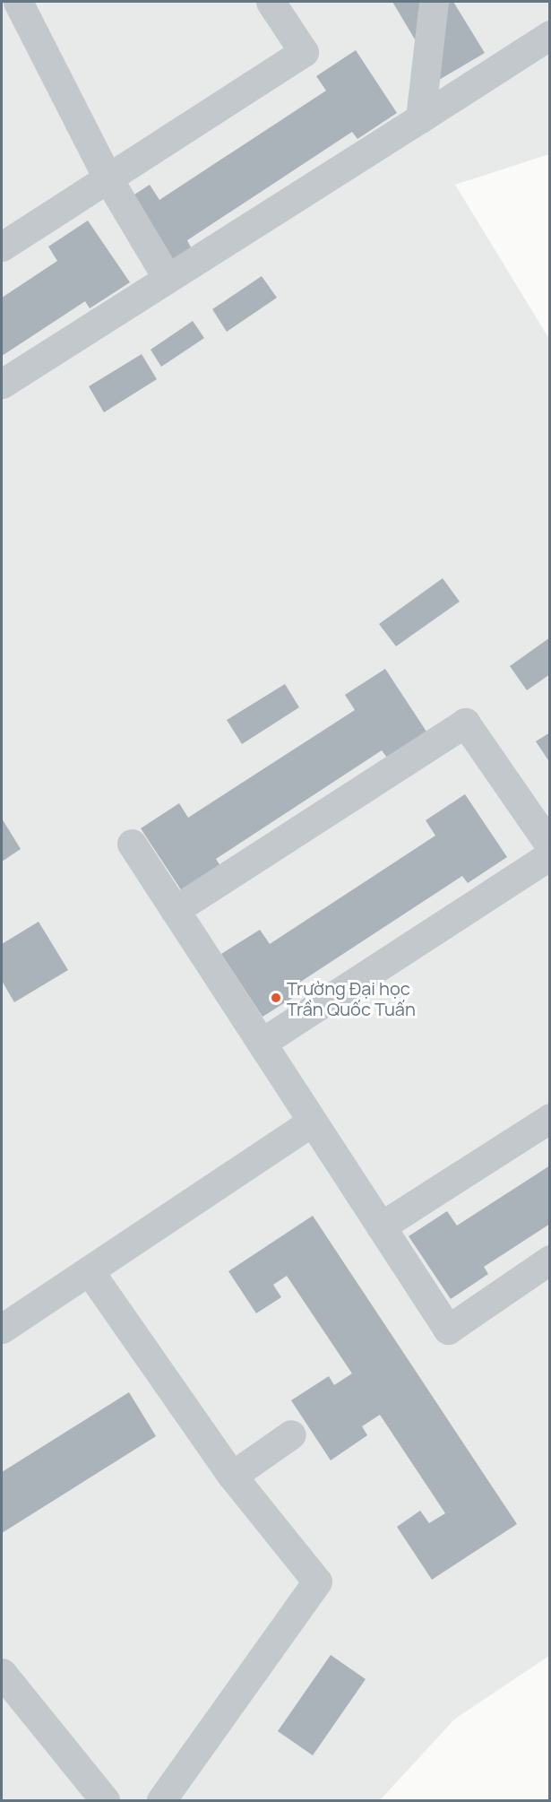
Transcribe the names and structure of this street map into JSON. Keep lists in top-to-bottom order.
{
  "places": ["Trường Đại học Trần Quốc Tuấn"]
}
